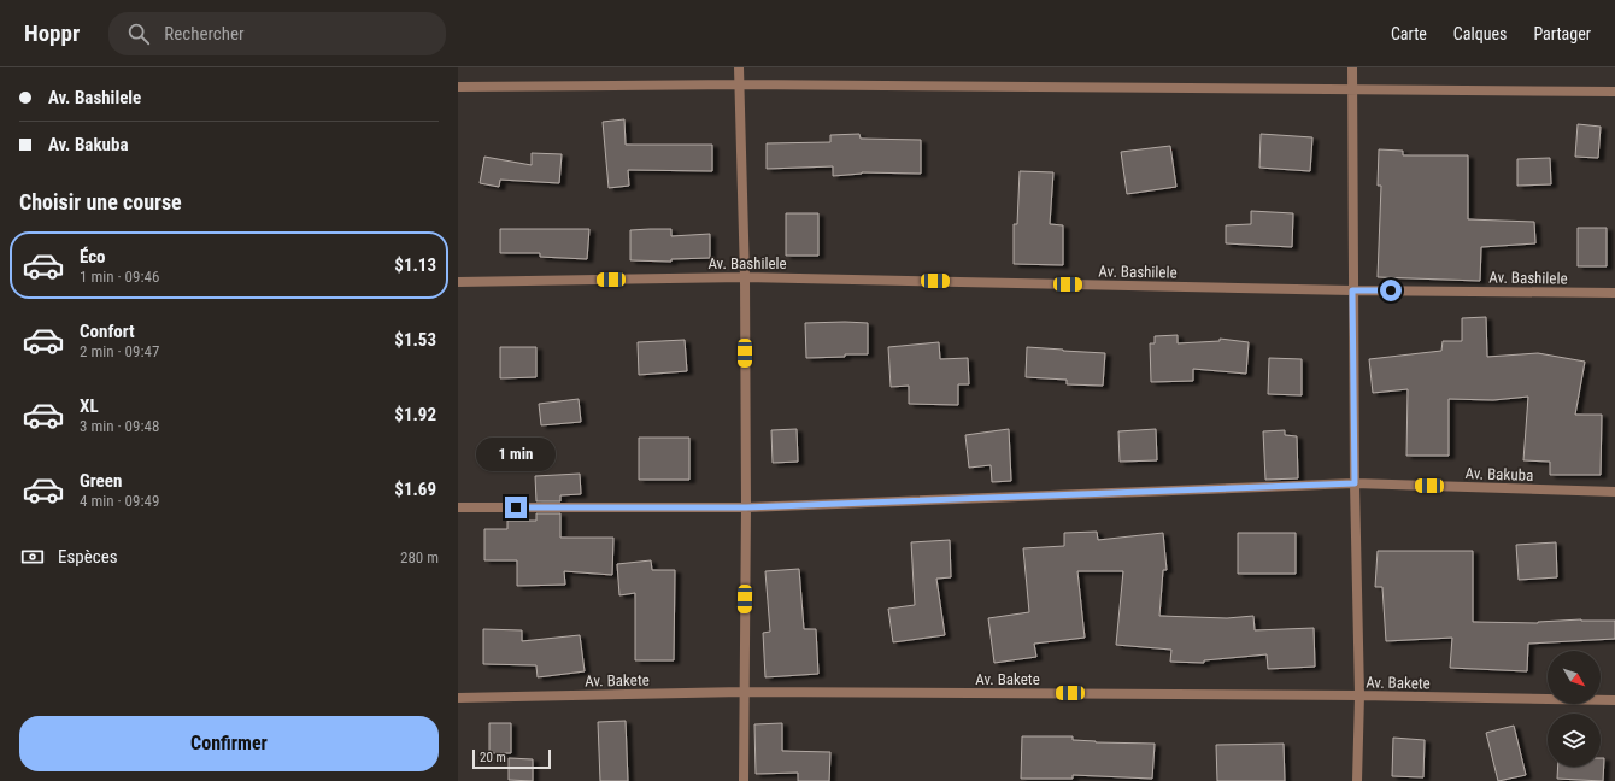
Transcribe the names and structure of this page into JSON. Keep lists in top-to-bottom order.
{
  "streets": {
    "street": ["Av. Bashilele", "Av. Bakuba", "Av. Bakete"]
  },
  "scale_bar": "20 m",
  "north": "bottom right",
  "page": {
    "header": "Hoppr",
    "search": "Rechercher",
    "nav": ["Carte", "Calques", "Partager"],
    "banner": ["Av. Bashilele", "Av. Bakuba"],
    "heading": "Choisir une course",
    "list": [
      {
        "name": "Éco",
        "note": "1 min · 09:46",
        "value": "$1.13"
      },
      {
        "name": "Confort",
        "note": "2 min · 09:47",
        "value": "$1.53"
      },
      {
        "name": "XL",
        "note": "3 min · 09:48",
        "value": "$1.92"
      },
      {
        "name": "Green",
        "note": "4 min · 09:49",
        "value": "$1.69"
      }
    ],
    "bubble": "1 min",
    "pay": ["Espèces", "280 m"],
    "buttons": "Confirmer",
    "scale": "20 m"
  }
}
